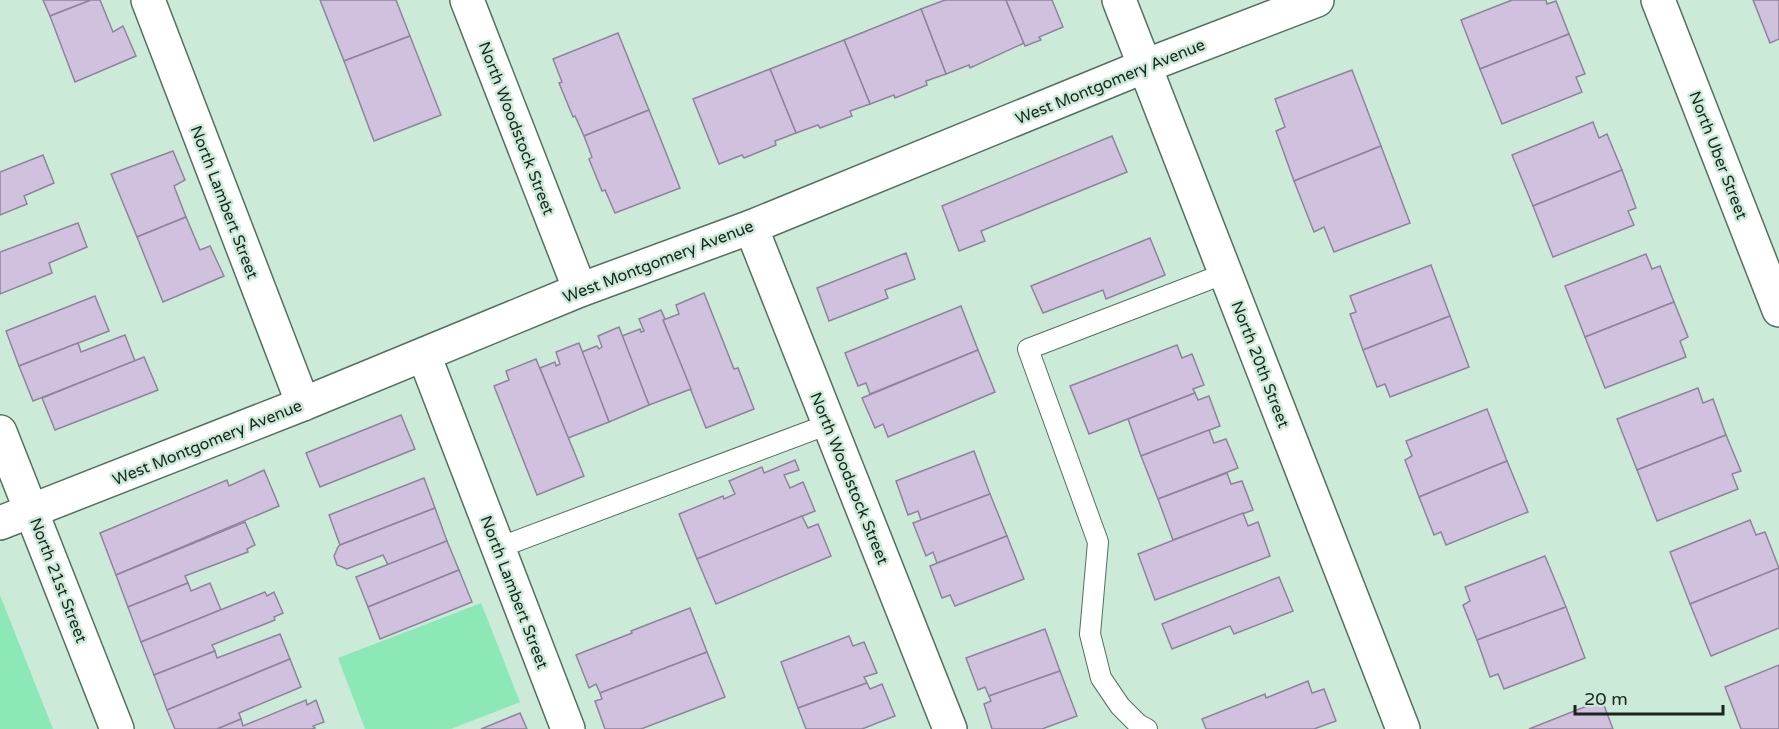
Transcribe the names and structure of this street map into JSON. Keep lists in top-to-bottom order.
{
  "streets": {
    "street": [
      "West Montgomery Avenue",
      "North Woodstock Street",
      "North Uber Street",
      "North Lambert Street",
      "North 20th Street",
      "North 21st Street"
    ]
  },
  "crossings": [
    ["West Montgomery Avenue", "North Woodstock Street"],
    ["West Montgomery Avenue", "North Lambert Street"],
    ["West Montgomery Avenue", "North 20th Street"],
    ["West Montgomery Avenue", "North 21st Street"]
  ],
  "scale_bar": "20 m"
}
